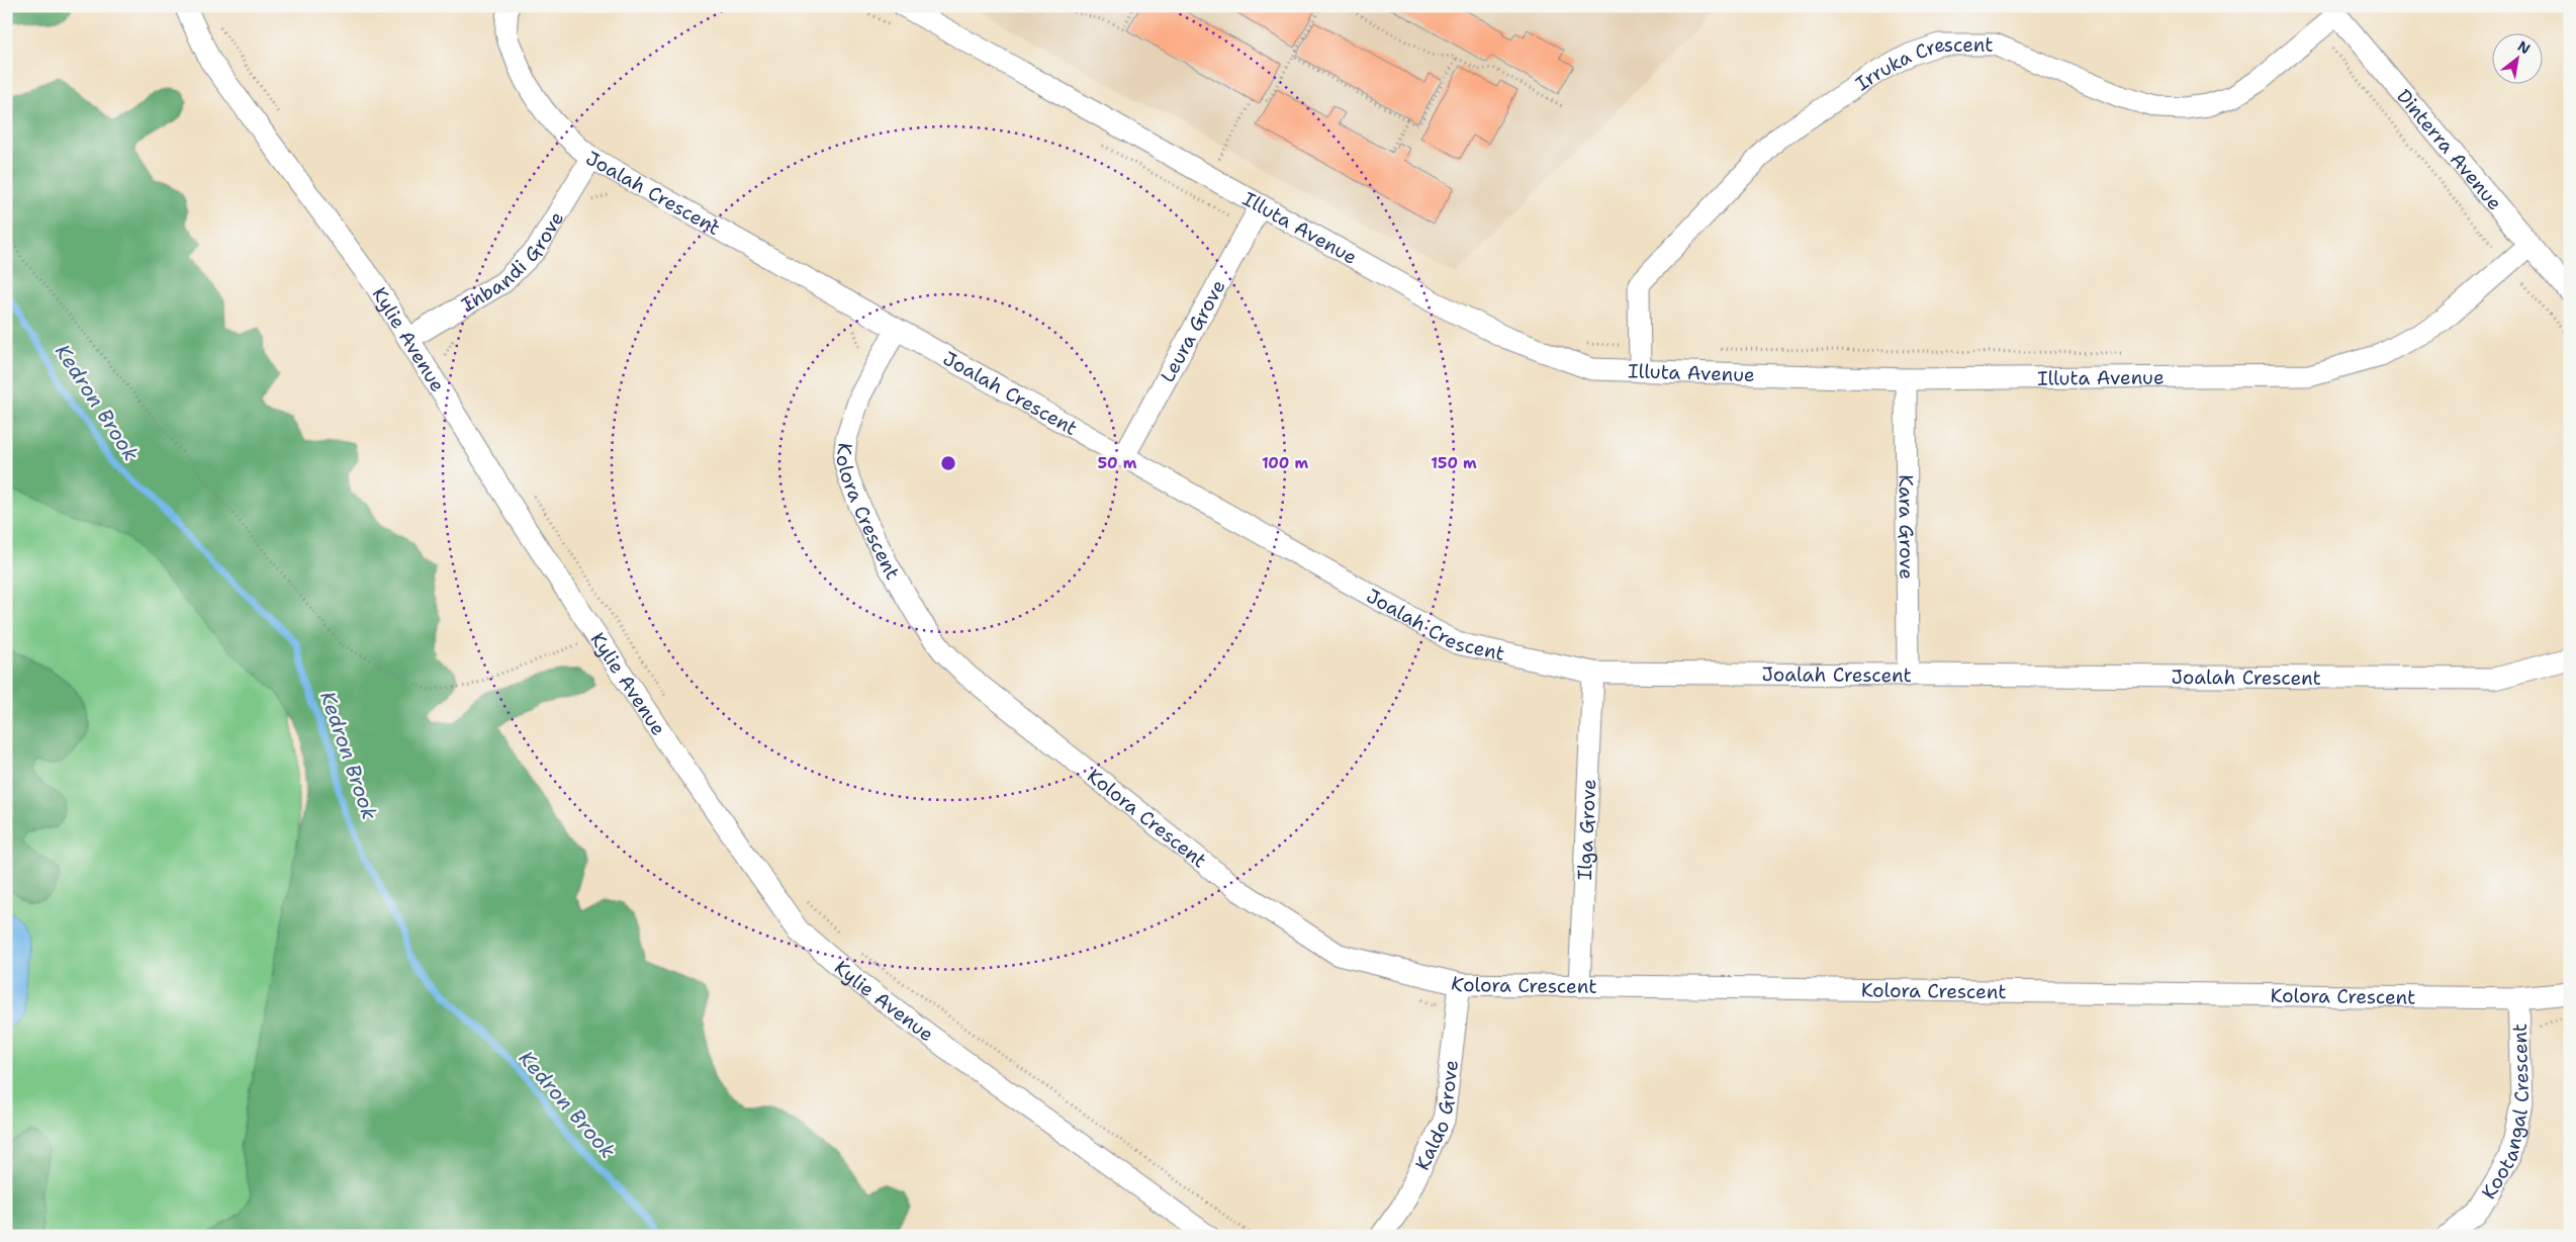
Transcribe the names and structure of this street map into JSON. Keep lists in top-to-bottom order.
{
  "streets": {
    "street": [
      "Irruka Crescent",
      "Dinterra Avenue",
      "Joalah Crescent",
      "Illuta Avenue",
      "Inbandi Grove",
      "Leura Grove",
      "Kylie Avenue",
      "Kolora Crescent",
      "Kara Grove",
      "Ilga Grove",
      "Kootangal Crescent",
      "Kaldo Grove"
    ]
  },
  "crossings": [
    ["Irruka Crescent", "Dinterra Avenue"],
    ["Irruka Crescent", "Illuta Avenue"],
    ["Dinterra Avenue", "Illuta Avenue"],
    ["Joalah Crescent", "Inbandi Grove"],
    ["Joalah Crescent", "Leura Grove"],
    ["Joalah Crescent", "Kolora Crescent"],
    ["Joalah Crescent", "Kara Grove"],
    ["Joalah Crescent", "Ilga Grove"],
    ["Illuta Avenue", "Leura Grove"],
    ["Illuta Avenue", "Kara Grove"],
    ["Inbandi Grove", "Kylie Avenue"],
    ["Kolora Crescent", "Ilga Grove"],
    ["Kolora Crescent", "Kootangal Crescent"],
    ["Kolora Crescent", "Kaldo Grove"]
  ],
  "water": ["Kedron Brook"],
  "north": "top right",
  "rings": ["50 m", "100 m", "150 m"]
}
